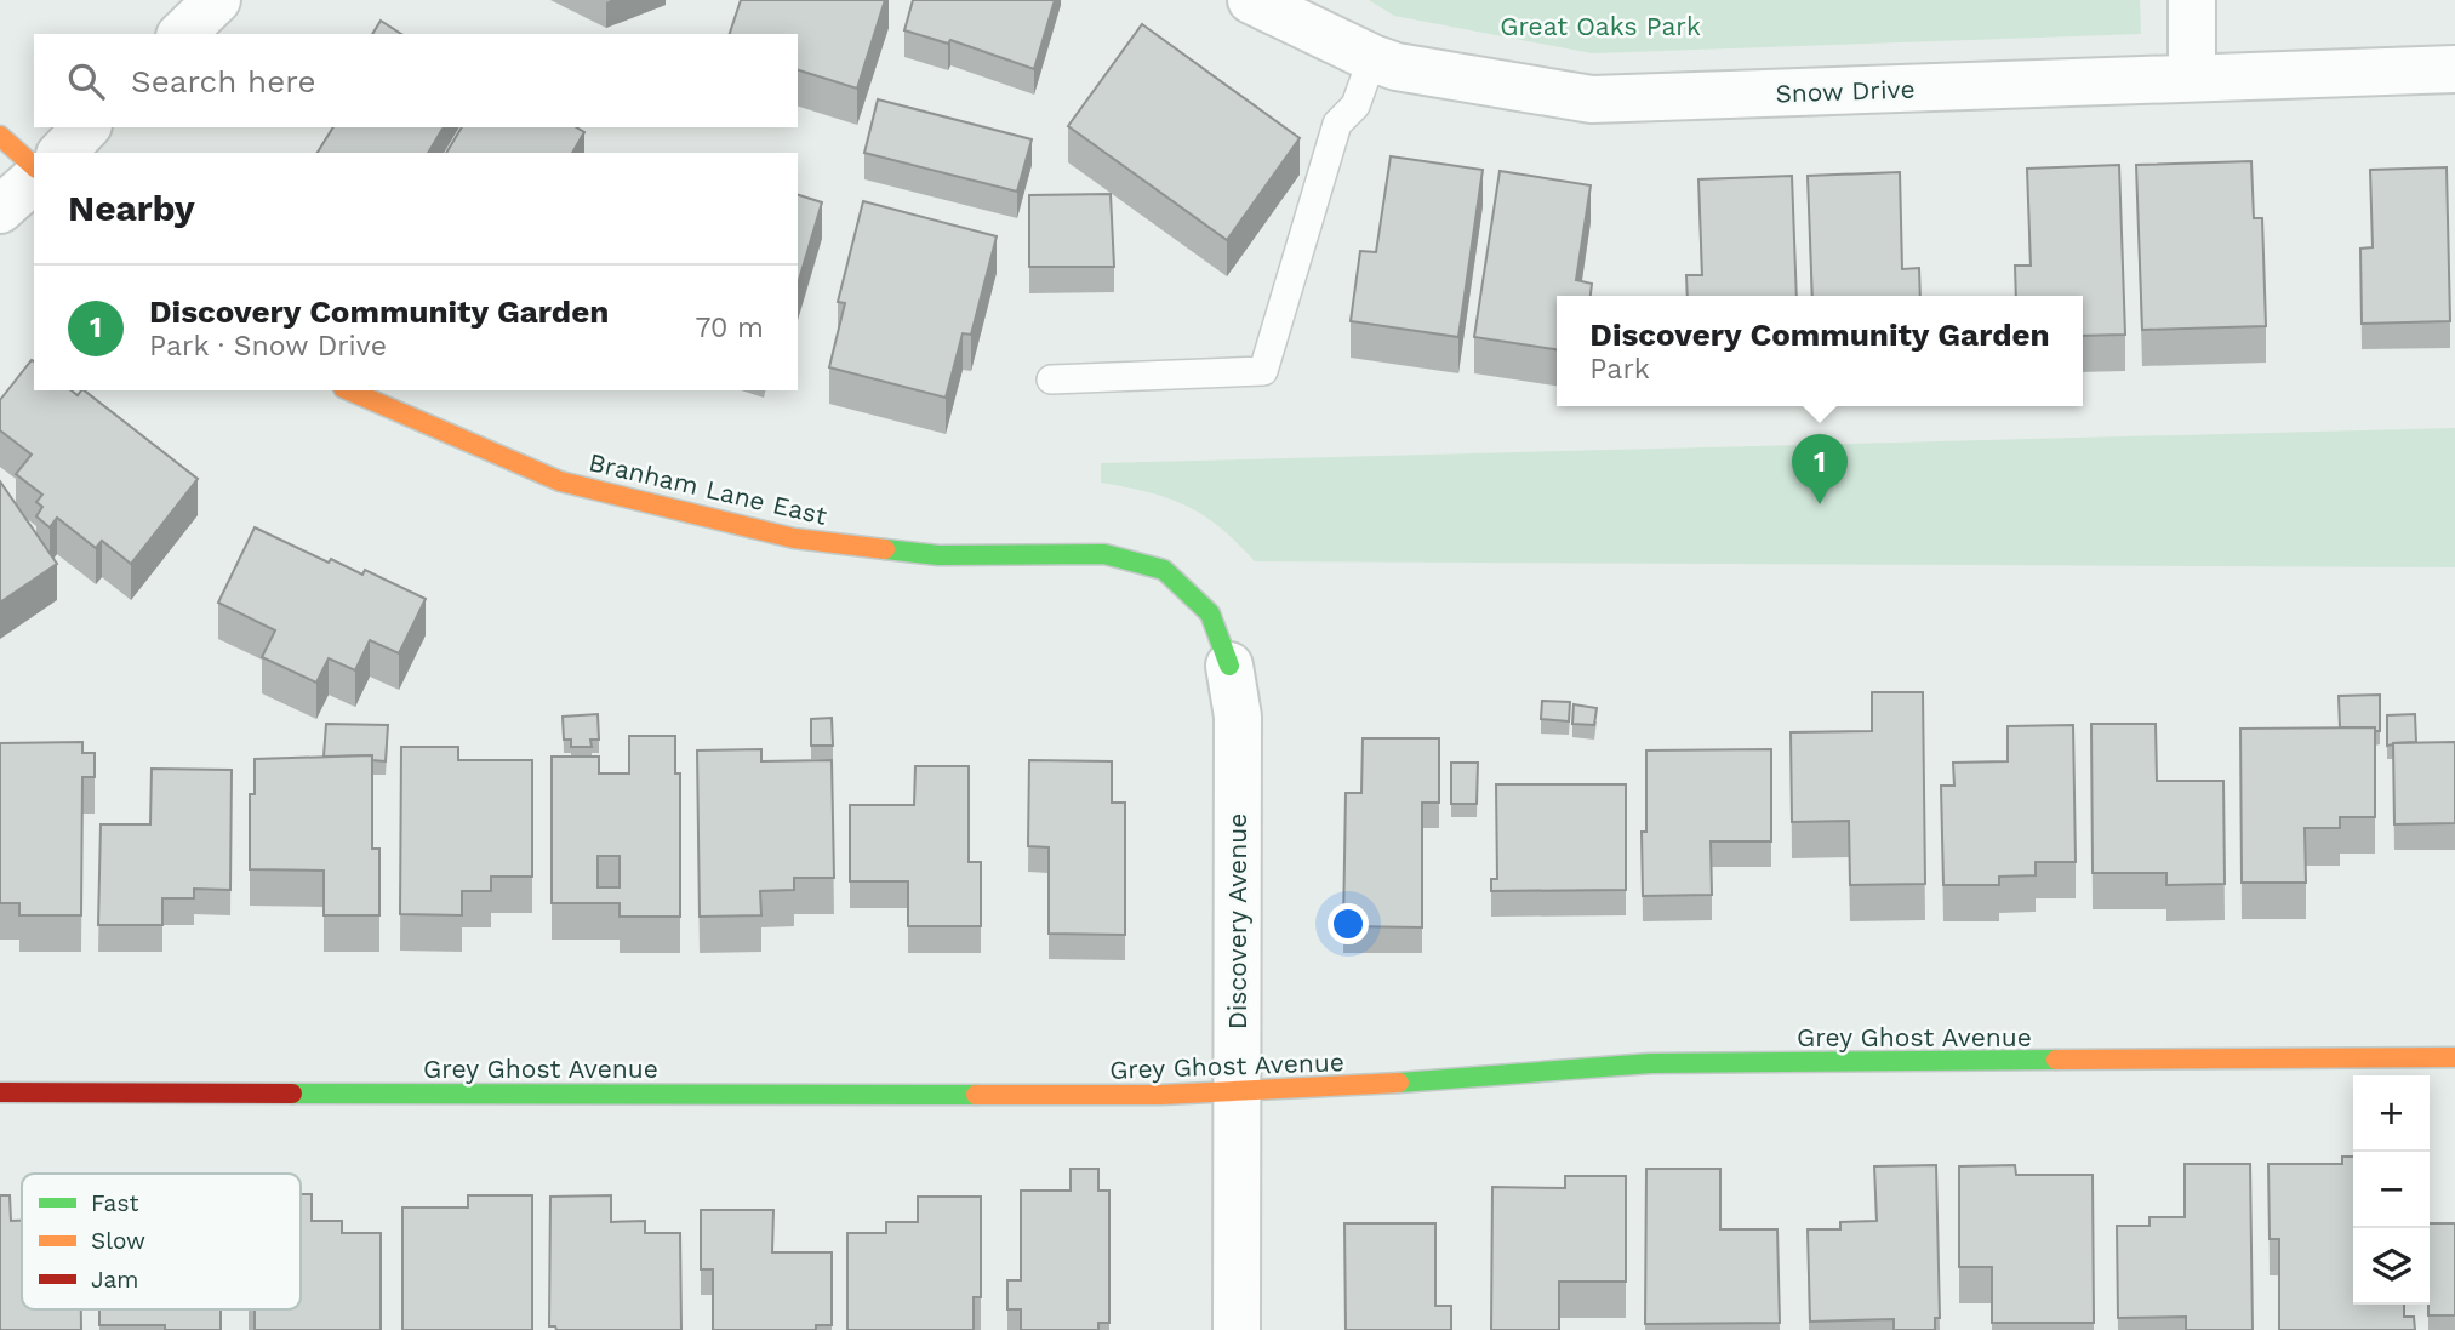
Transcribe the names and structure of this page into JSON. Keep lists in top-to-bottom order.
{
  "streets": {
    "street": [
      "Snow Drive",
      "Branham Lane East",
      "Discovery Avenue",
      "Grey Ghost Avenue"
    ]
  },
  "crossings": [
    ["Branham Lane East", "Discovery Avenue"],
    ["Discovery Avenue", "Grey Ghost Avenue"]
  ],
  "parks": ["Great Oaks Park"],
  "legend": ["Fast", "Slow", "Jam"],
  "page": {
    "search": "Search here",
    "heading": "Nearby",
    "list": [
      {
        "mark": "1",
        "name": "Discovery Community Garden",
        "note": "Park · Snow Drive",
        "value": "70 m"
      }
    ],
    "popup": ["Discovery Community Garden", "Park"],
    "pins": "1",
    "map_buttons": ["+", "−"]
  }
}
